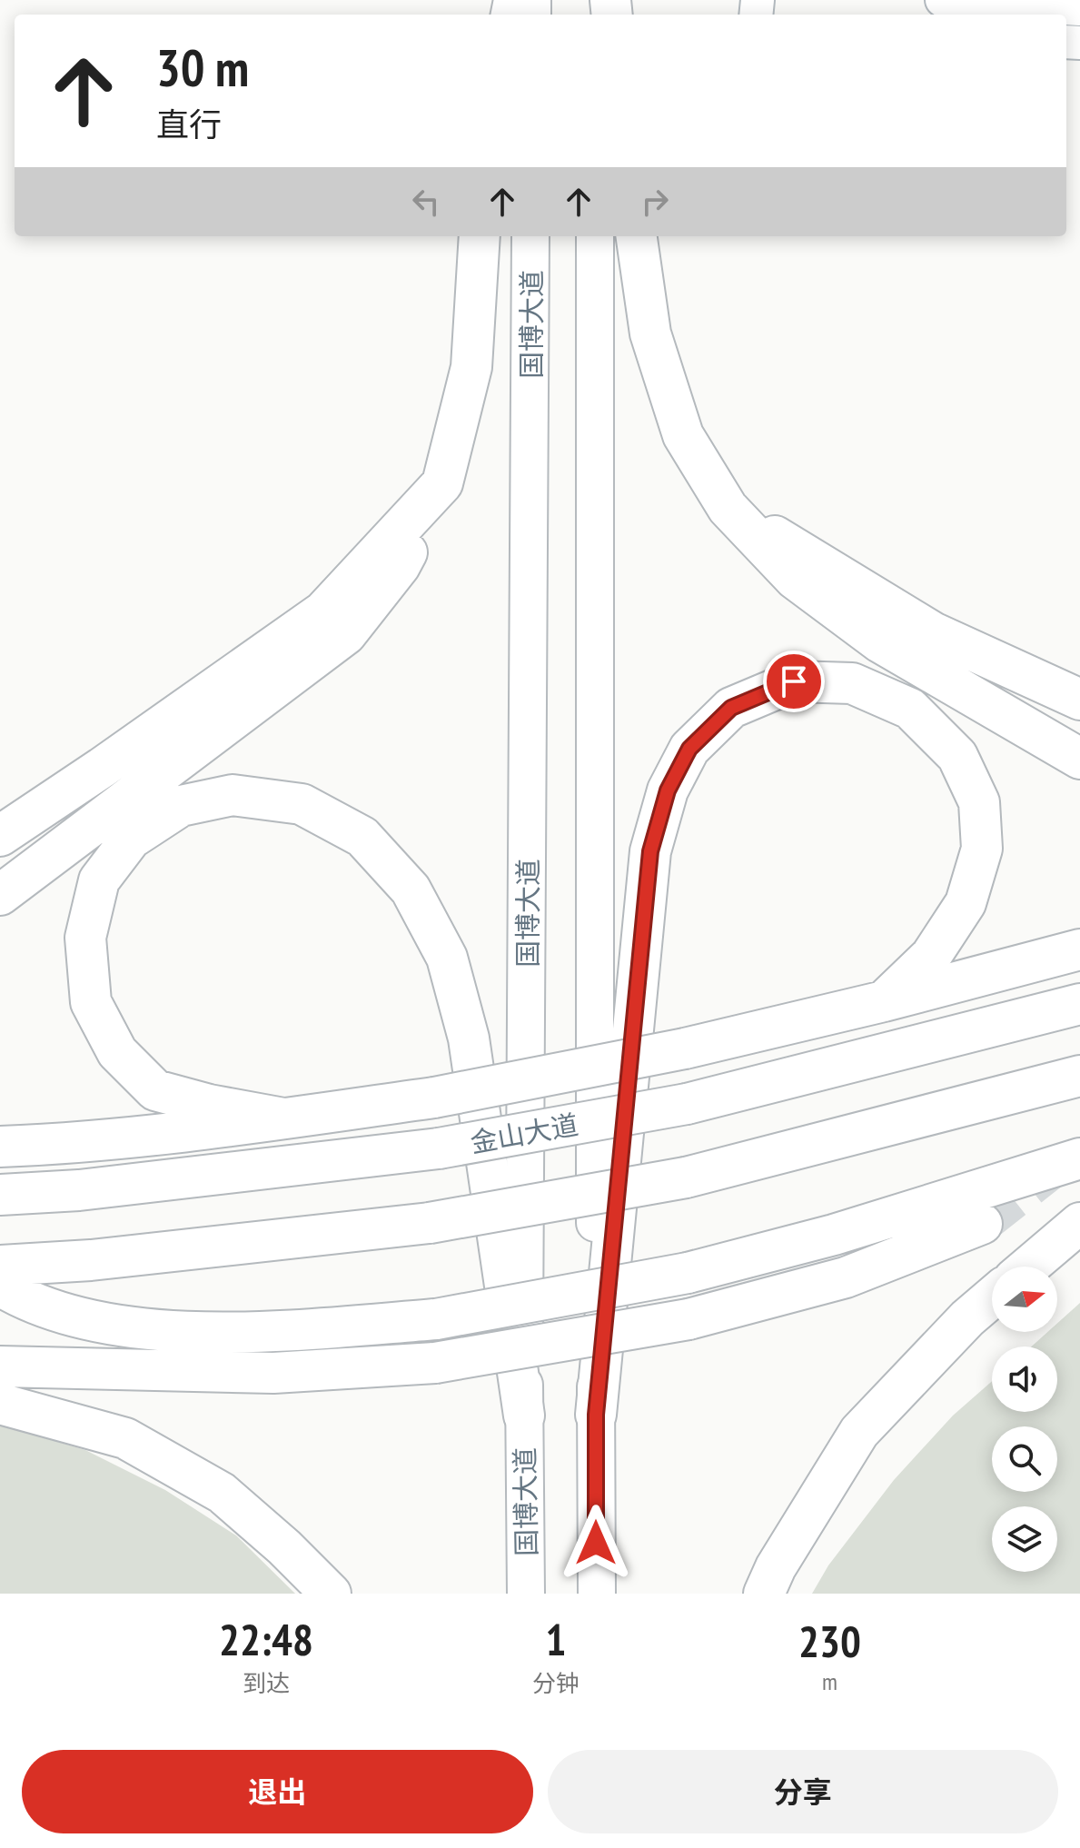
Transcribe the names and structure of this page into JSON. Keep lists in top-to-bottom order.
{
  "streets": {
    "highway": ["金山大道"],
    "main road": ["国博大道"]
  },
  "north": "right",
  "page": {
    "turn": ["30 m", "直行"],
    "eta": [
      "22:48",
      "到达",
      "1",
      "分钟",
      "230",
      "m"
    ],
    "buttons": ["退出", "分享"]
  }
}
